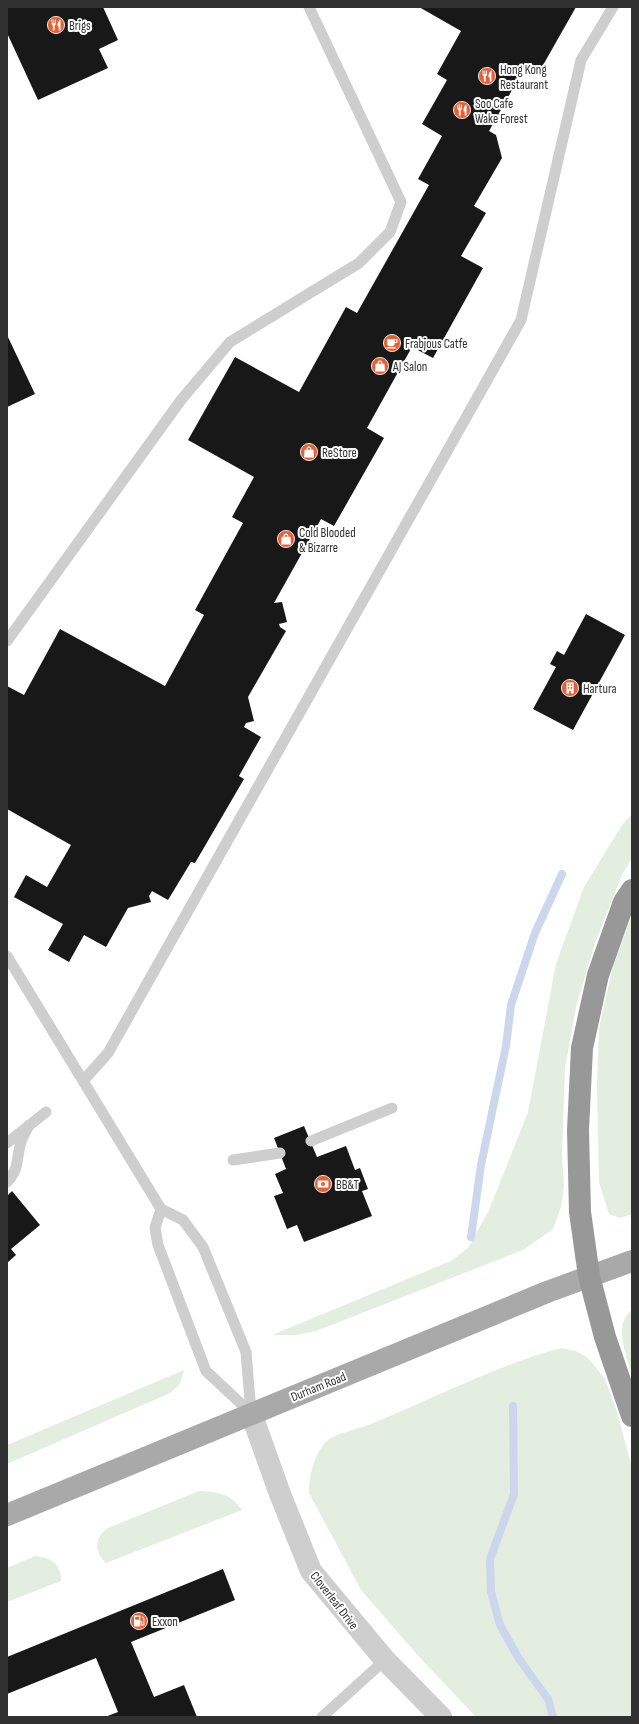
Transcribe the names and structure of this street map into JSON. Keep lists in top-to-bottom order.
{
  "streets": {
    "main road": ["Durham Road"],
    "street": ["Cloverleaf Drive"]
  },
  "crossings": [
    ["Durham Road", "Cloverleaf Drive"]
  ],
  "places": {
    "restaurant": ["Brigs", "Hong Kong Restaurant", "Soo Cafe Wake Forest"],
    "cafe": ["Frabjous Catfe"],
    "shop": ["AJ Salon", "ReStore", "Cold Blooded & Bizarre"],
    "building": ["Hartura"],
    "bank": ["BB&T"],
    "fuel station": ["Exxon"]
  }
}
